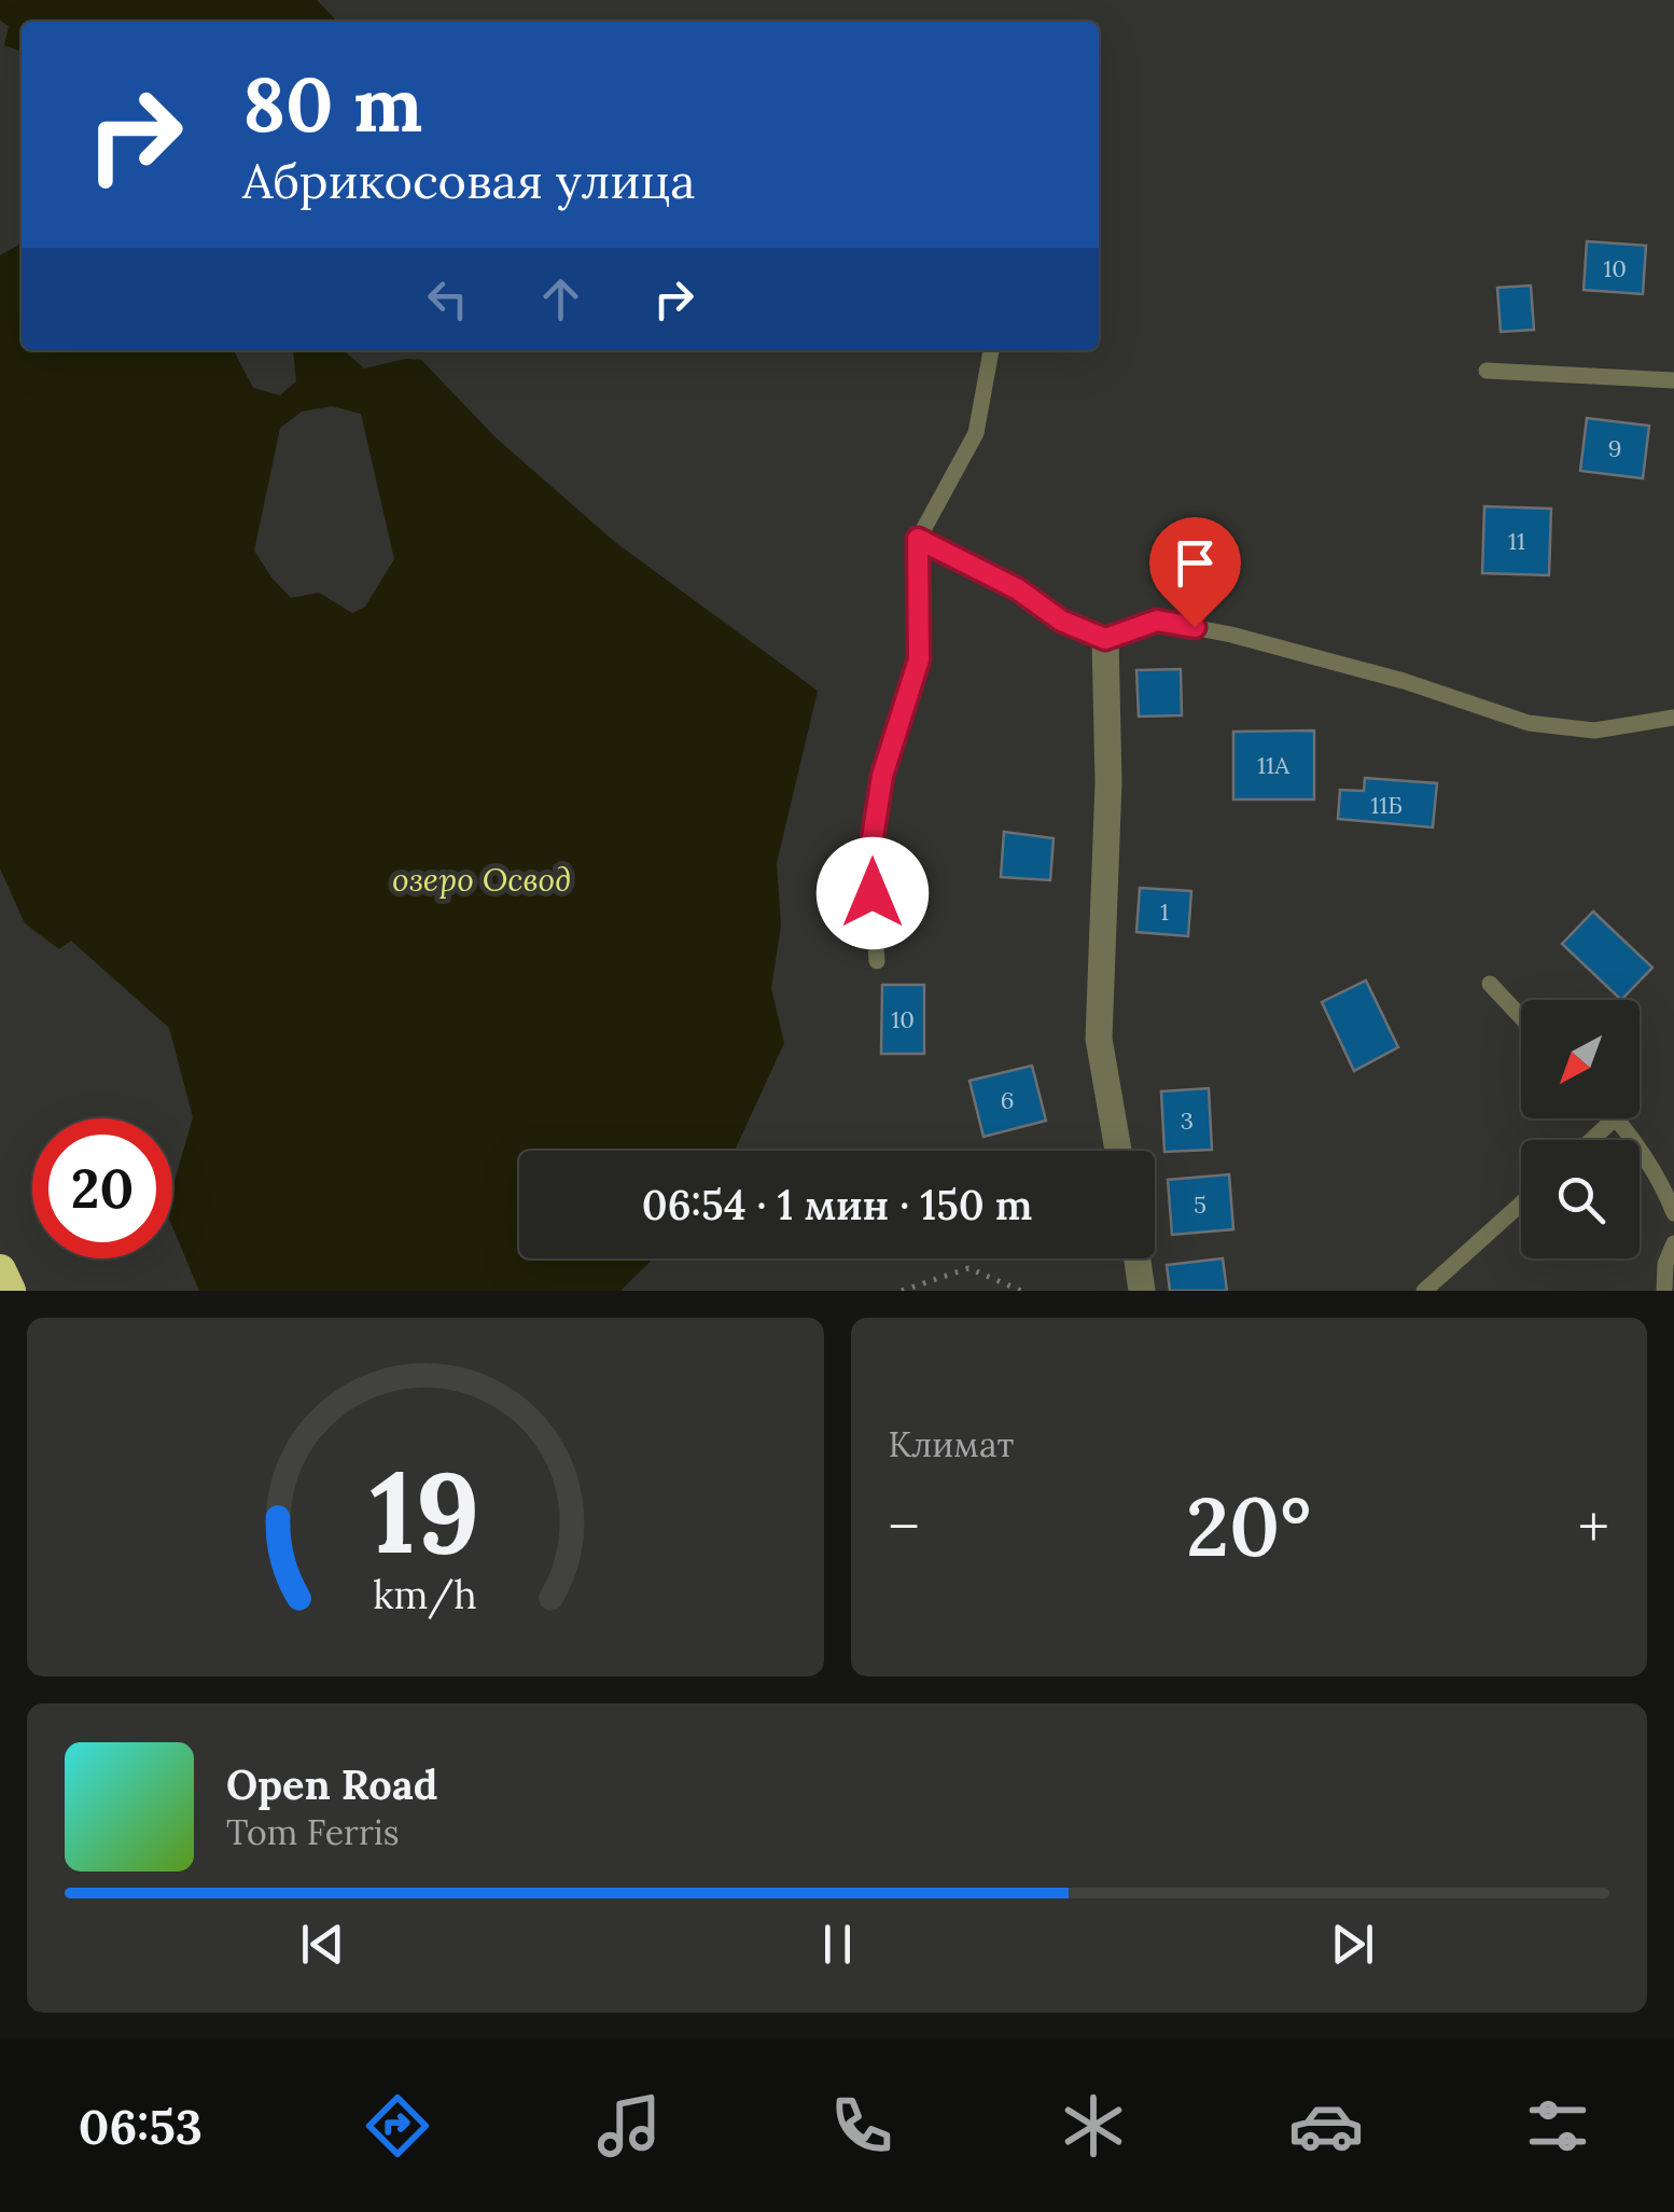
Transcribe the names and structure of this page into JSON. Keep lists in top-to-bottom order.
{
  "water": ["озеро Освод"],
  "house_numbers": [
    "10",
    "9",
    "11",
    "11А",
    "11Б",
    "1",
    "10",
    "6",
    "3",
    "5"
  ],
  "north": "bottom left",
  "page": {
    "turn": ["80 m", "Абрикосовая улица"],
    "limit": "20",
    "trip": "06:54 · 1 мин · 150 m",
    "tile": "Климат",
    "heat": ["−", "20°", "+"],
    "song": ["Open Road", "Tom Ferris"],
    "tabs": "06:53",
    "gauge": ["19", "km/h"]
  }
}
